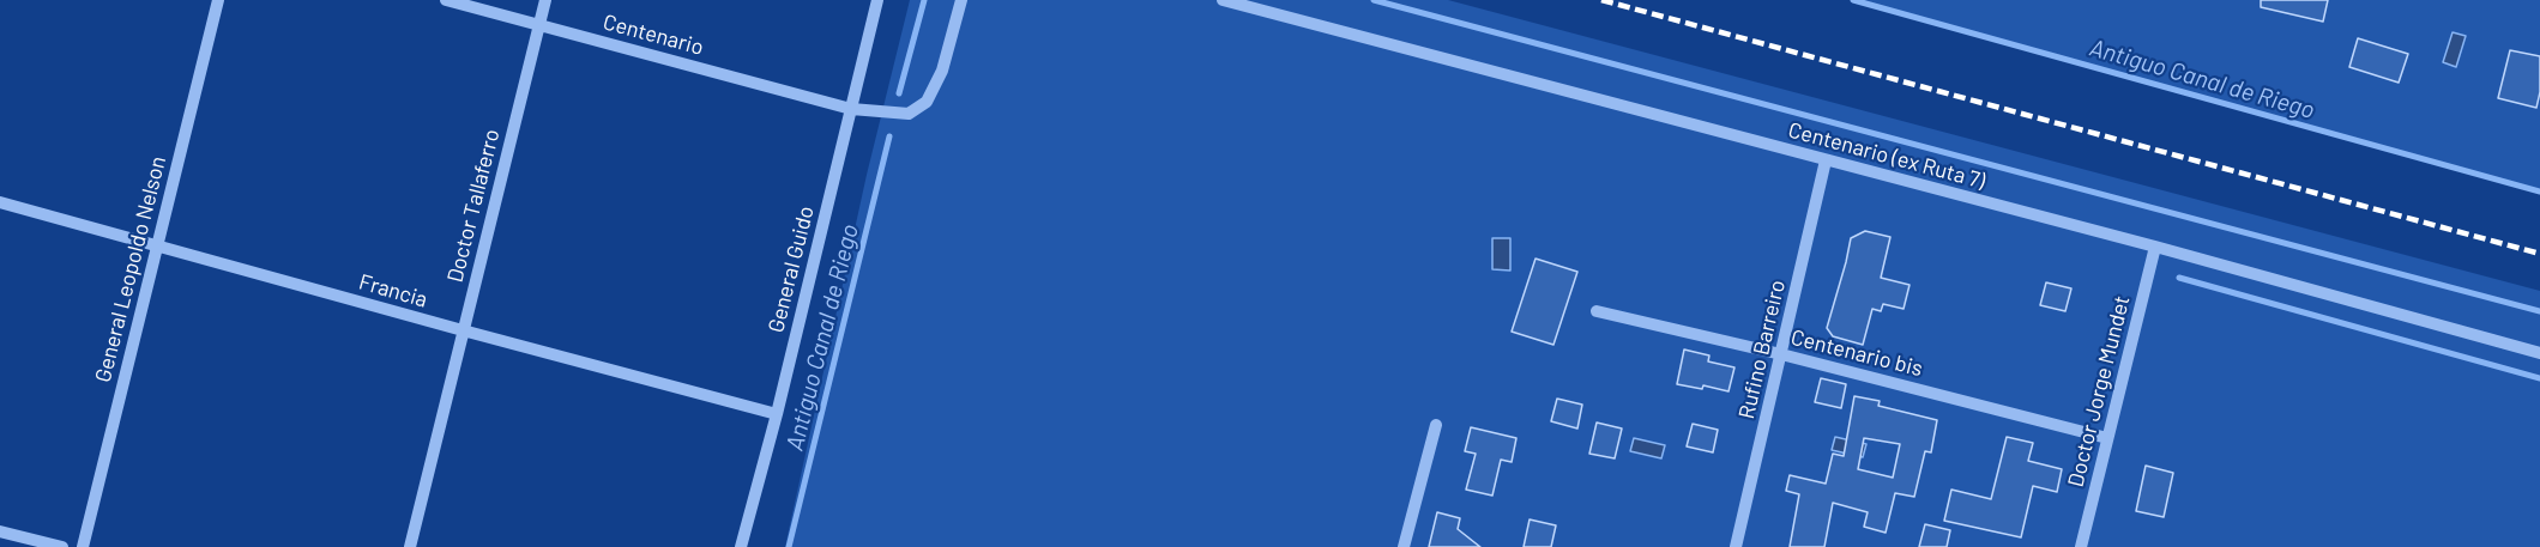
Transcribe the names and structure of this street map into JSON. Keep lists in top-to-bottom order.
{
  "streets": {
    "street": [
      "Centenario",
      "Centenario (ex Ruta 7)",
      "Doctor Tallaferro",
      "General Leopoldo Nelson",
      "General Guido",
      "Francia",
      "Rufino Barreiro",
      "Centenario bis",
      "Doctor Jorge Mundet"
    ]
  },
  "crossings": [
    ["Centenario", "Doctor Tallaferro"],
    ["Centenario", "General Guido"],
    ["Centenario (ex Ruta 7)", "Rufino Barreiro"],
    ["Centenario (ex Ruta 7)", "Doctor Jorge Mundet"],
    ["Doctor Tallaferro", "Francia"],
    ["General Leopoldo Nelson", "Francia"],
    ["General Guido", "Francia"],
    ["Rufino Barreiro", "Centenario bis"],
    ["Centenario bis", "Doctor Jorge Mundet"]
  ],
  "water": ["Antiguo Canal de Riego"]
}
